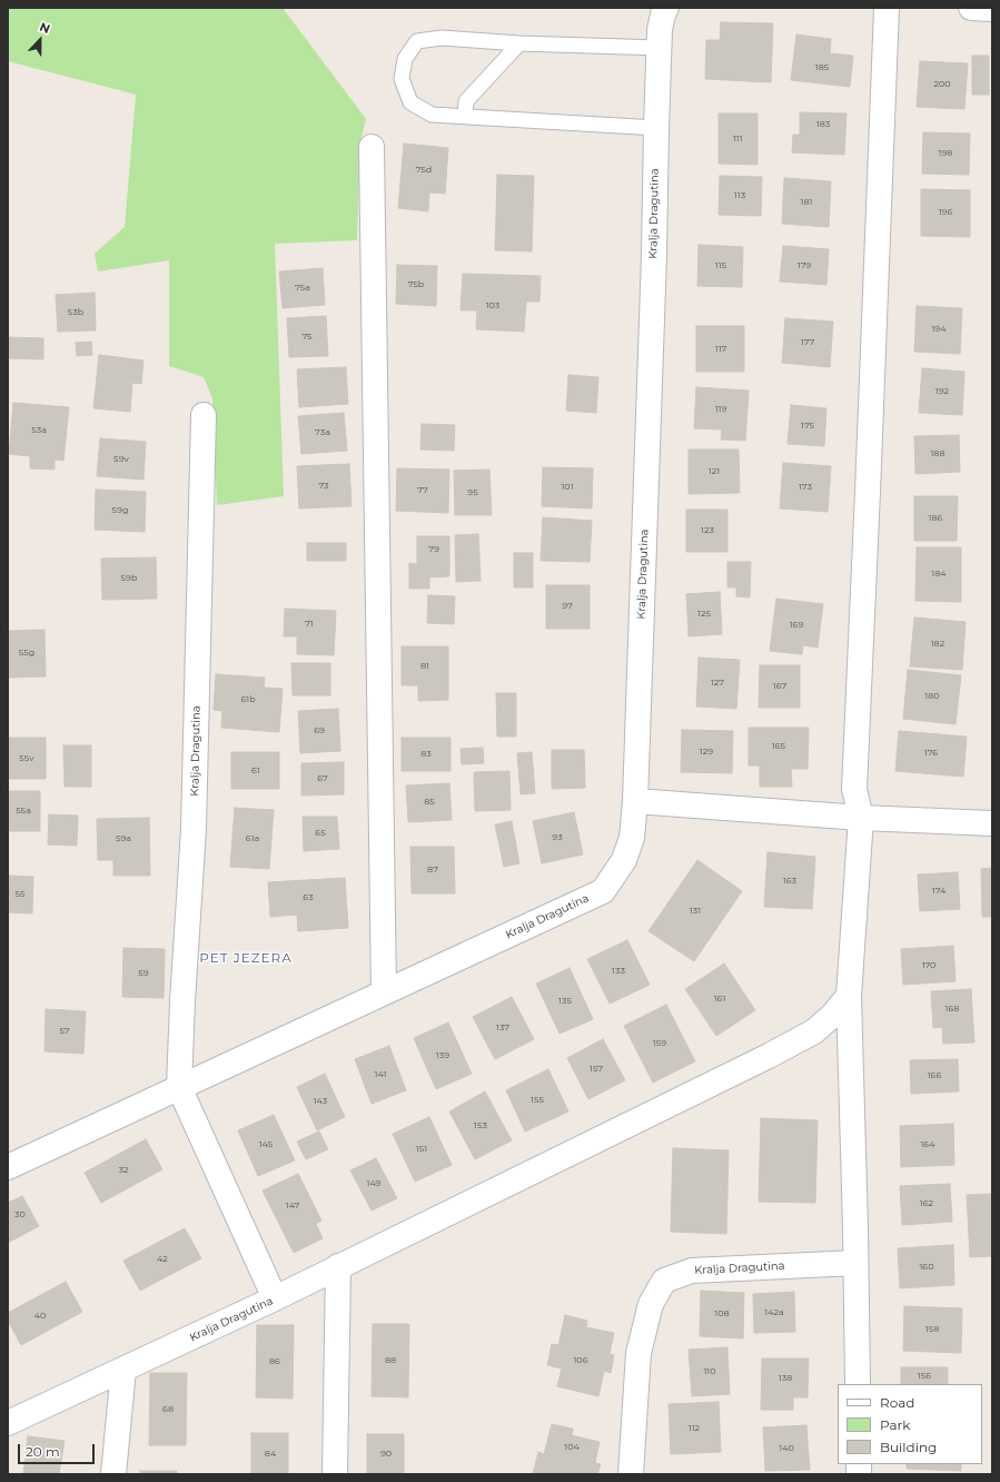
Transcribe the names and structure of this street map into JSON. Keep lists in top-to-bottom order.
{
  "streets": {
    "street": ["Kralja Dragutina"]
  },
  "districts": ["PET JEZERA"],
  "house_numbers": [
    "185",
    "200",
    "183",
    "111",
    "198",
    "75d",
    "113",
    "181",
    "196",
    "115",
    "179",
    "75b",
    "75a",
    "103",
    "53b",
    "194",
    "75",
    "177",
    "117",
    "192",
    "119",
    "175",
    "53a",
    "73a",
    "188",
    "59v",
    "121",
    "73",
    "101",
    "173",
    "77",
    "95",
    "59g",
    "186",
    "123",
    "79",
    "184",
    "59b",
    "97",
    "125",
    "71",
    "169",
    "182",
    "55g",
    "81",
    "127",
    "167",
    "180",
    "61b",
    "69",
    "165",
    "129",
    "176",
    "83",
    "55v",
    "61",
    "67",
    "85",
    "55a",
    "65",
    "93",
    "59a",
    "61a",
    "87",
    "163",
    "174",
    "55",
    "63",
    "131",
    "170",
    "133",
    "59",
    "161",
    "135",
    "168",
    "137",
    "57",
    "159",
    "139",
    "157",
    "141",
    "166",
    "155",
    "143",
    "153",
    "145",
    "164",
    "151",
    "32",
    "149",
    "162",
    "147",
    "30",
    "42",
    "160",
    "142a",
    "108",
    "40",
    "158",
    "88",
    "106",
    "86",
    "110",
    "156",
    "138",
    "68",
    "112",
    "104",
    "140",
    "84",
    "90"
  ],
  "legend": ["Road", "Park", "Building"],
  "scale_bar": "20 m",
  "north": "top"
}
